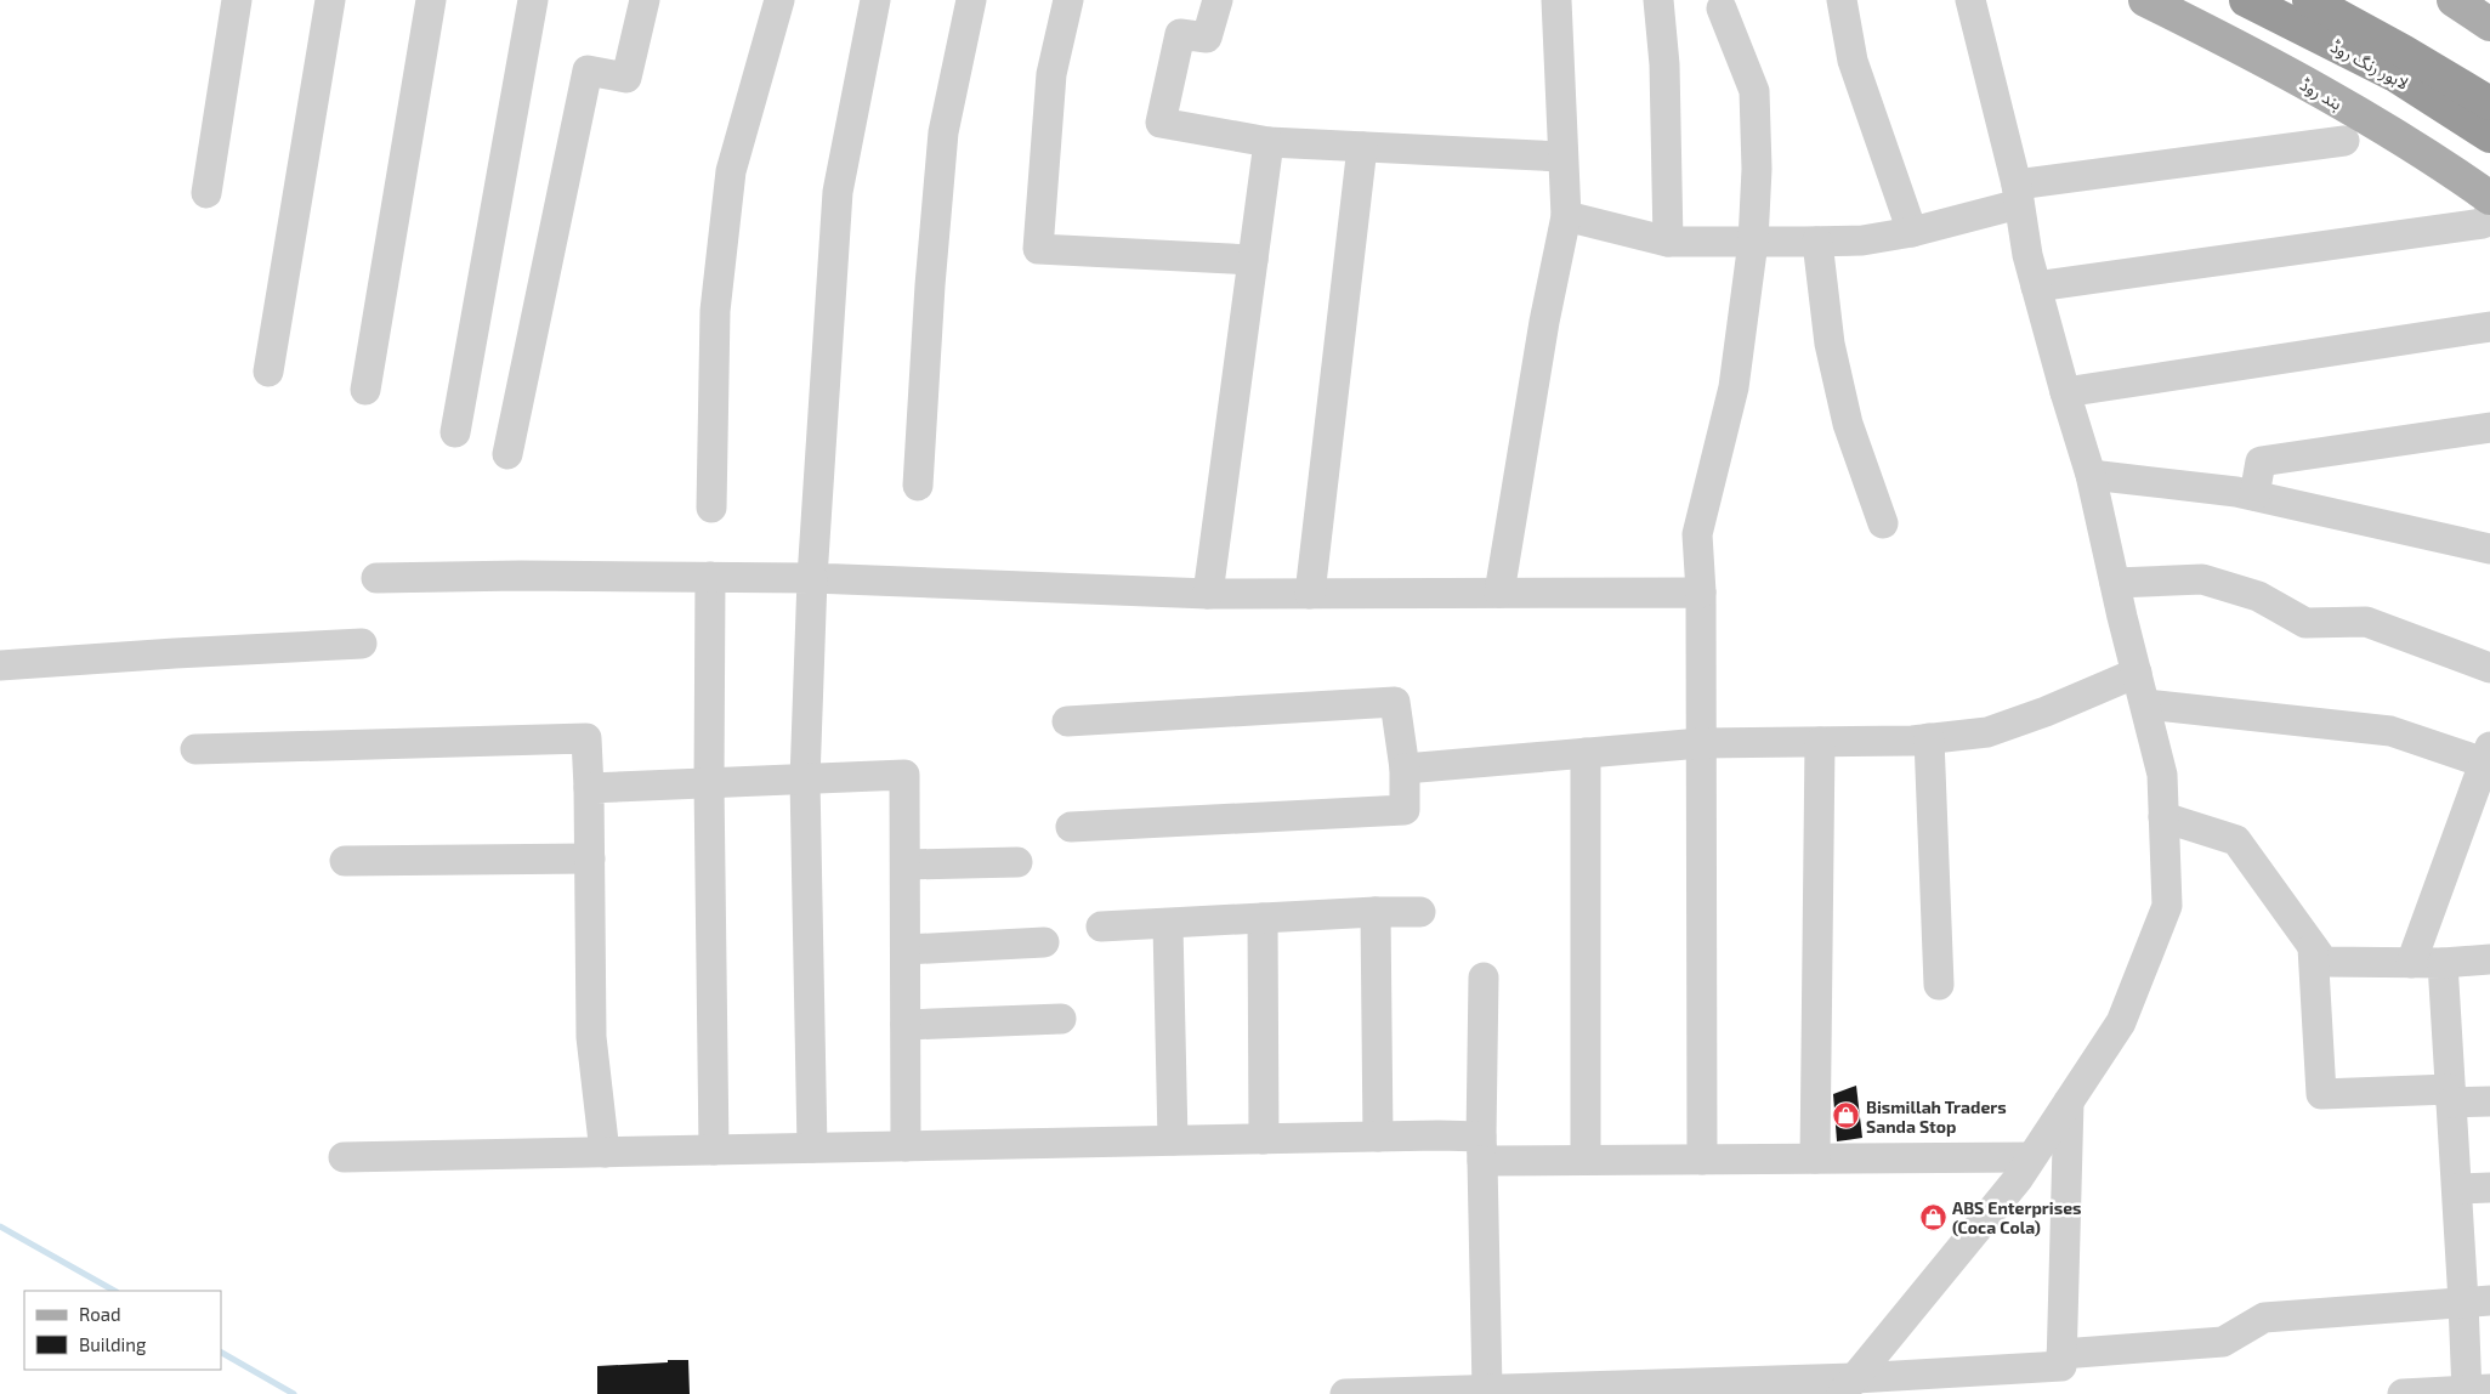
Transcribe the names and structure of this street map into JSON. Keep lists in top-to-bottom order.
{
  "streets": {
    "highway": ["لاہور رنگ روڈ"],
    "main road": ["بند روڈ"]
  },
  "places": {
    "shop": ["Bismillah Traders Sanda Stop", "ABS Enterprises (Coca Cola)"]
  },
  "legend": ["Road", "Building"]
}
